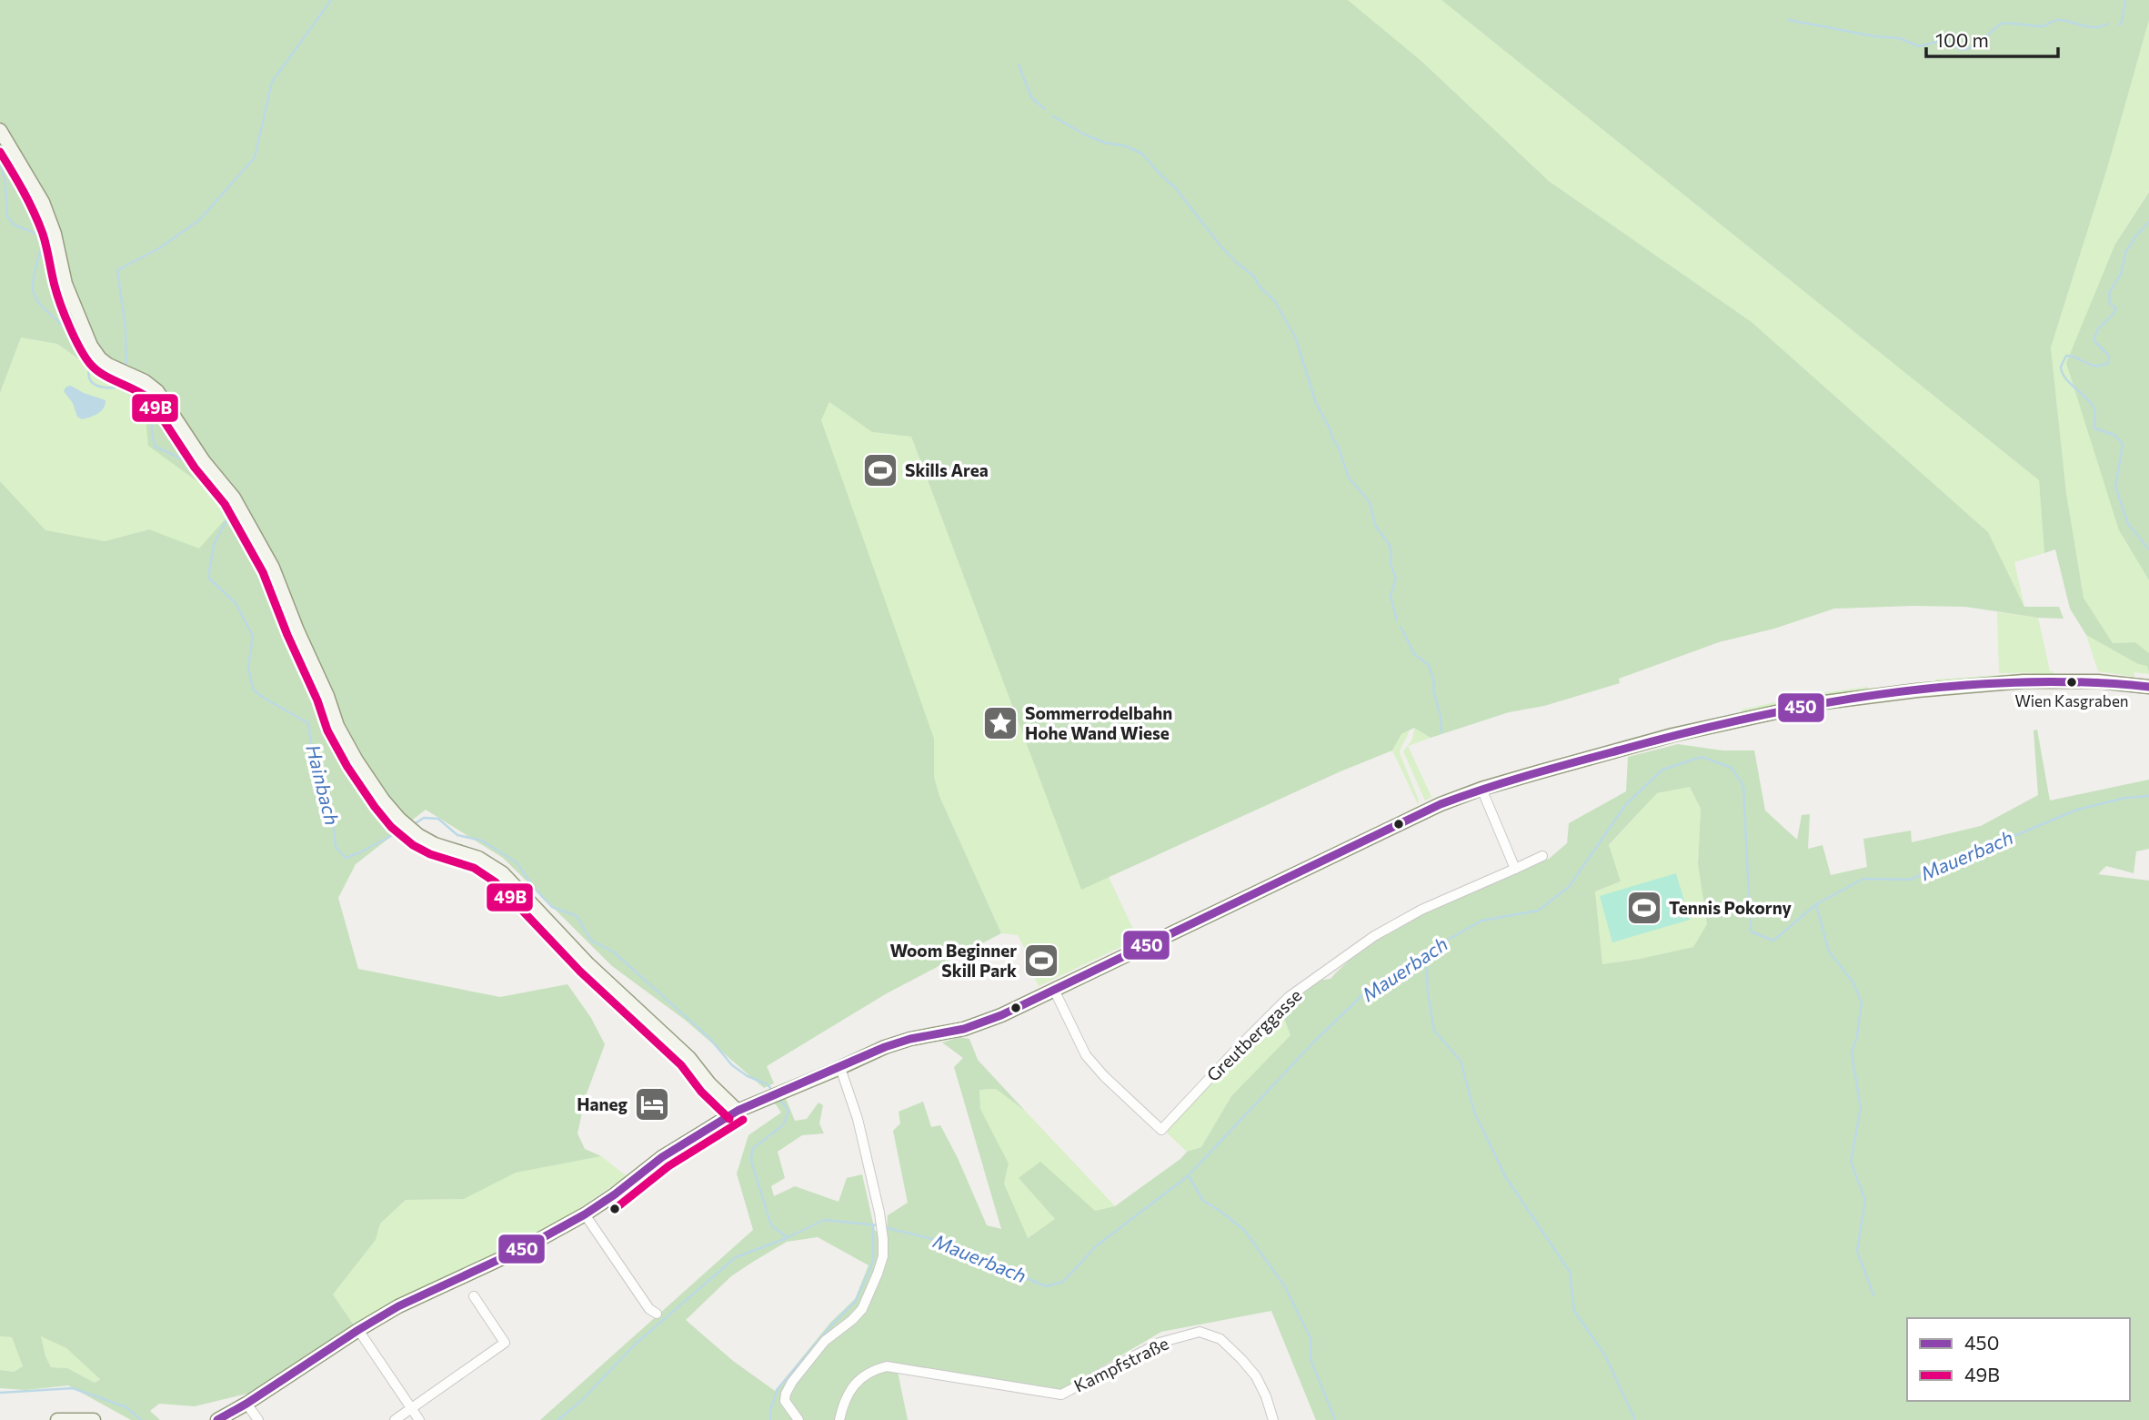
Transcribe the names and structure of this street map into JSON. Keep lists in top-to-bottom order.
{
  "streets": {
    "street": ["Greutberggasse", "Kampfstraße"]
  },
  "water": ["Hainbach", "Mauerbach"],
  "places": {
    "sports": ["Skills Area", "Tennis Pokorny", "Woom Beginner Skill Park"],
    "other": ["Wien Kasgraben"],
    "place": ["Sommerrodelbahn Hohe Wand Wiese"],
    "hotel": ["Haneg"]
  },
  "lines": ["transit line 49B", "transit line 450"],
  "legend": ["450", "49B"],
  "scale_bar": "100 m"
}
